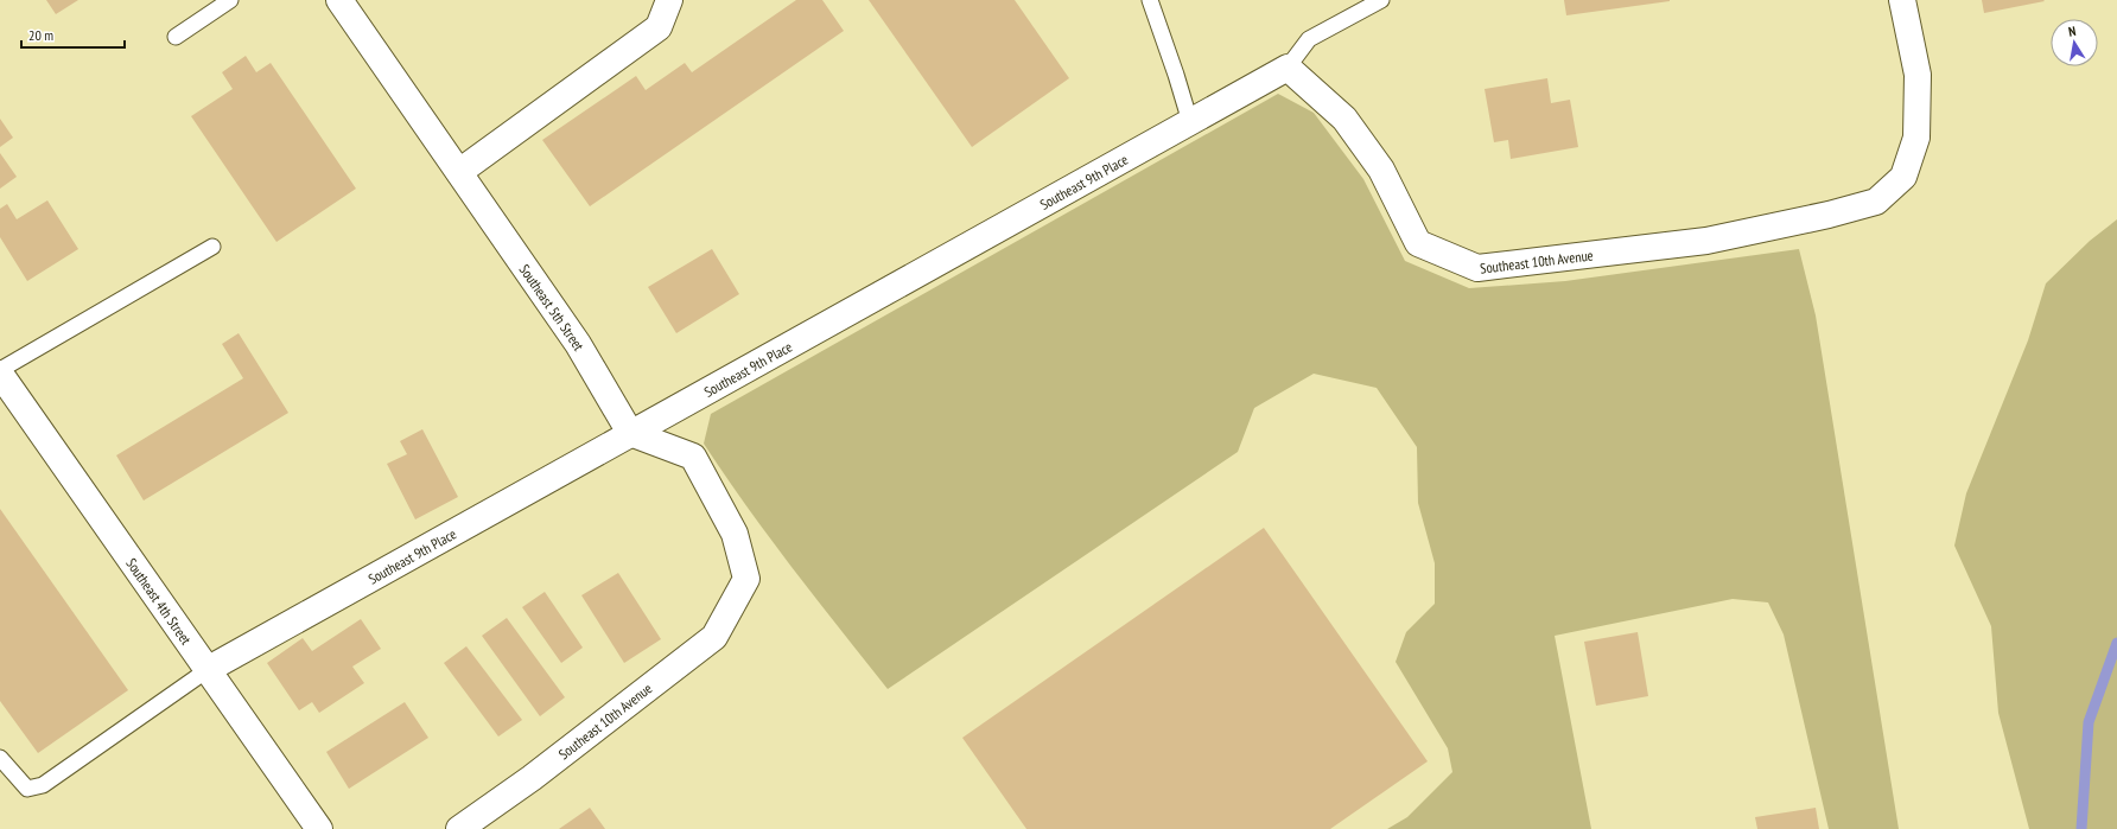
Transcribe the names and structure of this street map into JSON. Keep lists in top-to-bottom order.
{
  "streets": {
    "street": [
      "Southeast 9th Place",
      "Southeast 10th Avenue",
      "Southeast 5th Street",
      "Southeast 4th Street"
    ]
  },
  "crossings": [
    ["Southeast 9th Place", "Southeast 10th Avenue"],
    ["Southeast 9th Place", "Southeast 5th Street"],
    ["Southeast 9th Place", "Southeast 4th Street"],
    ["Southeast 10th Avenue", "Southeast 5th Street"]
  ],
  "scale_bar": "20 m",
  "north": "top"
}
